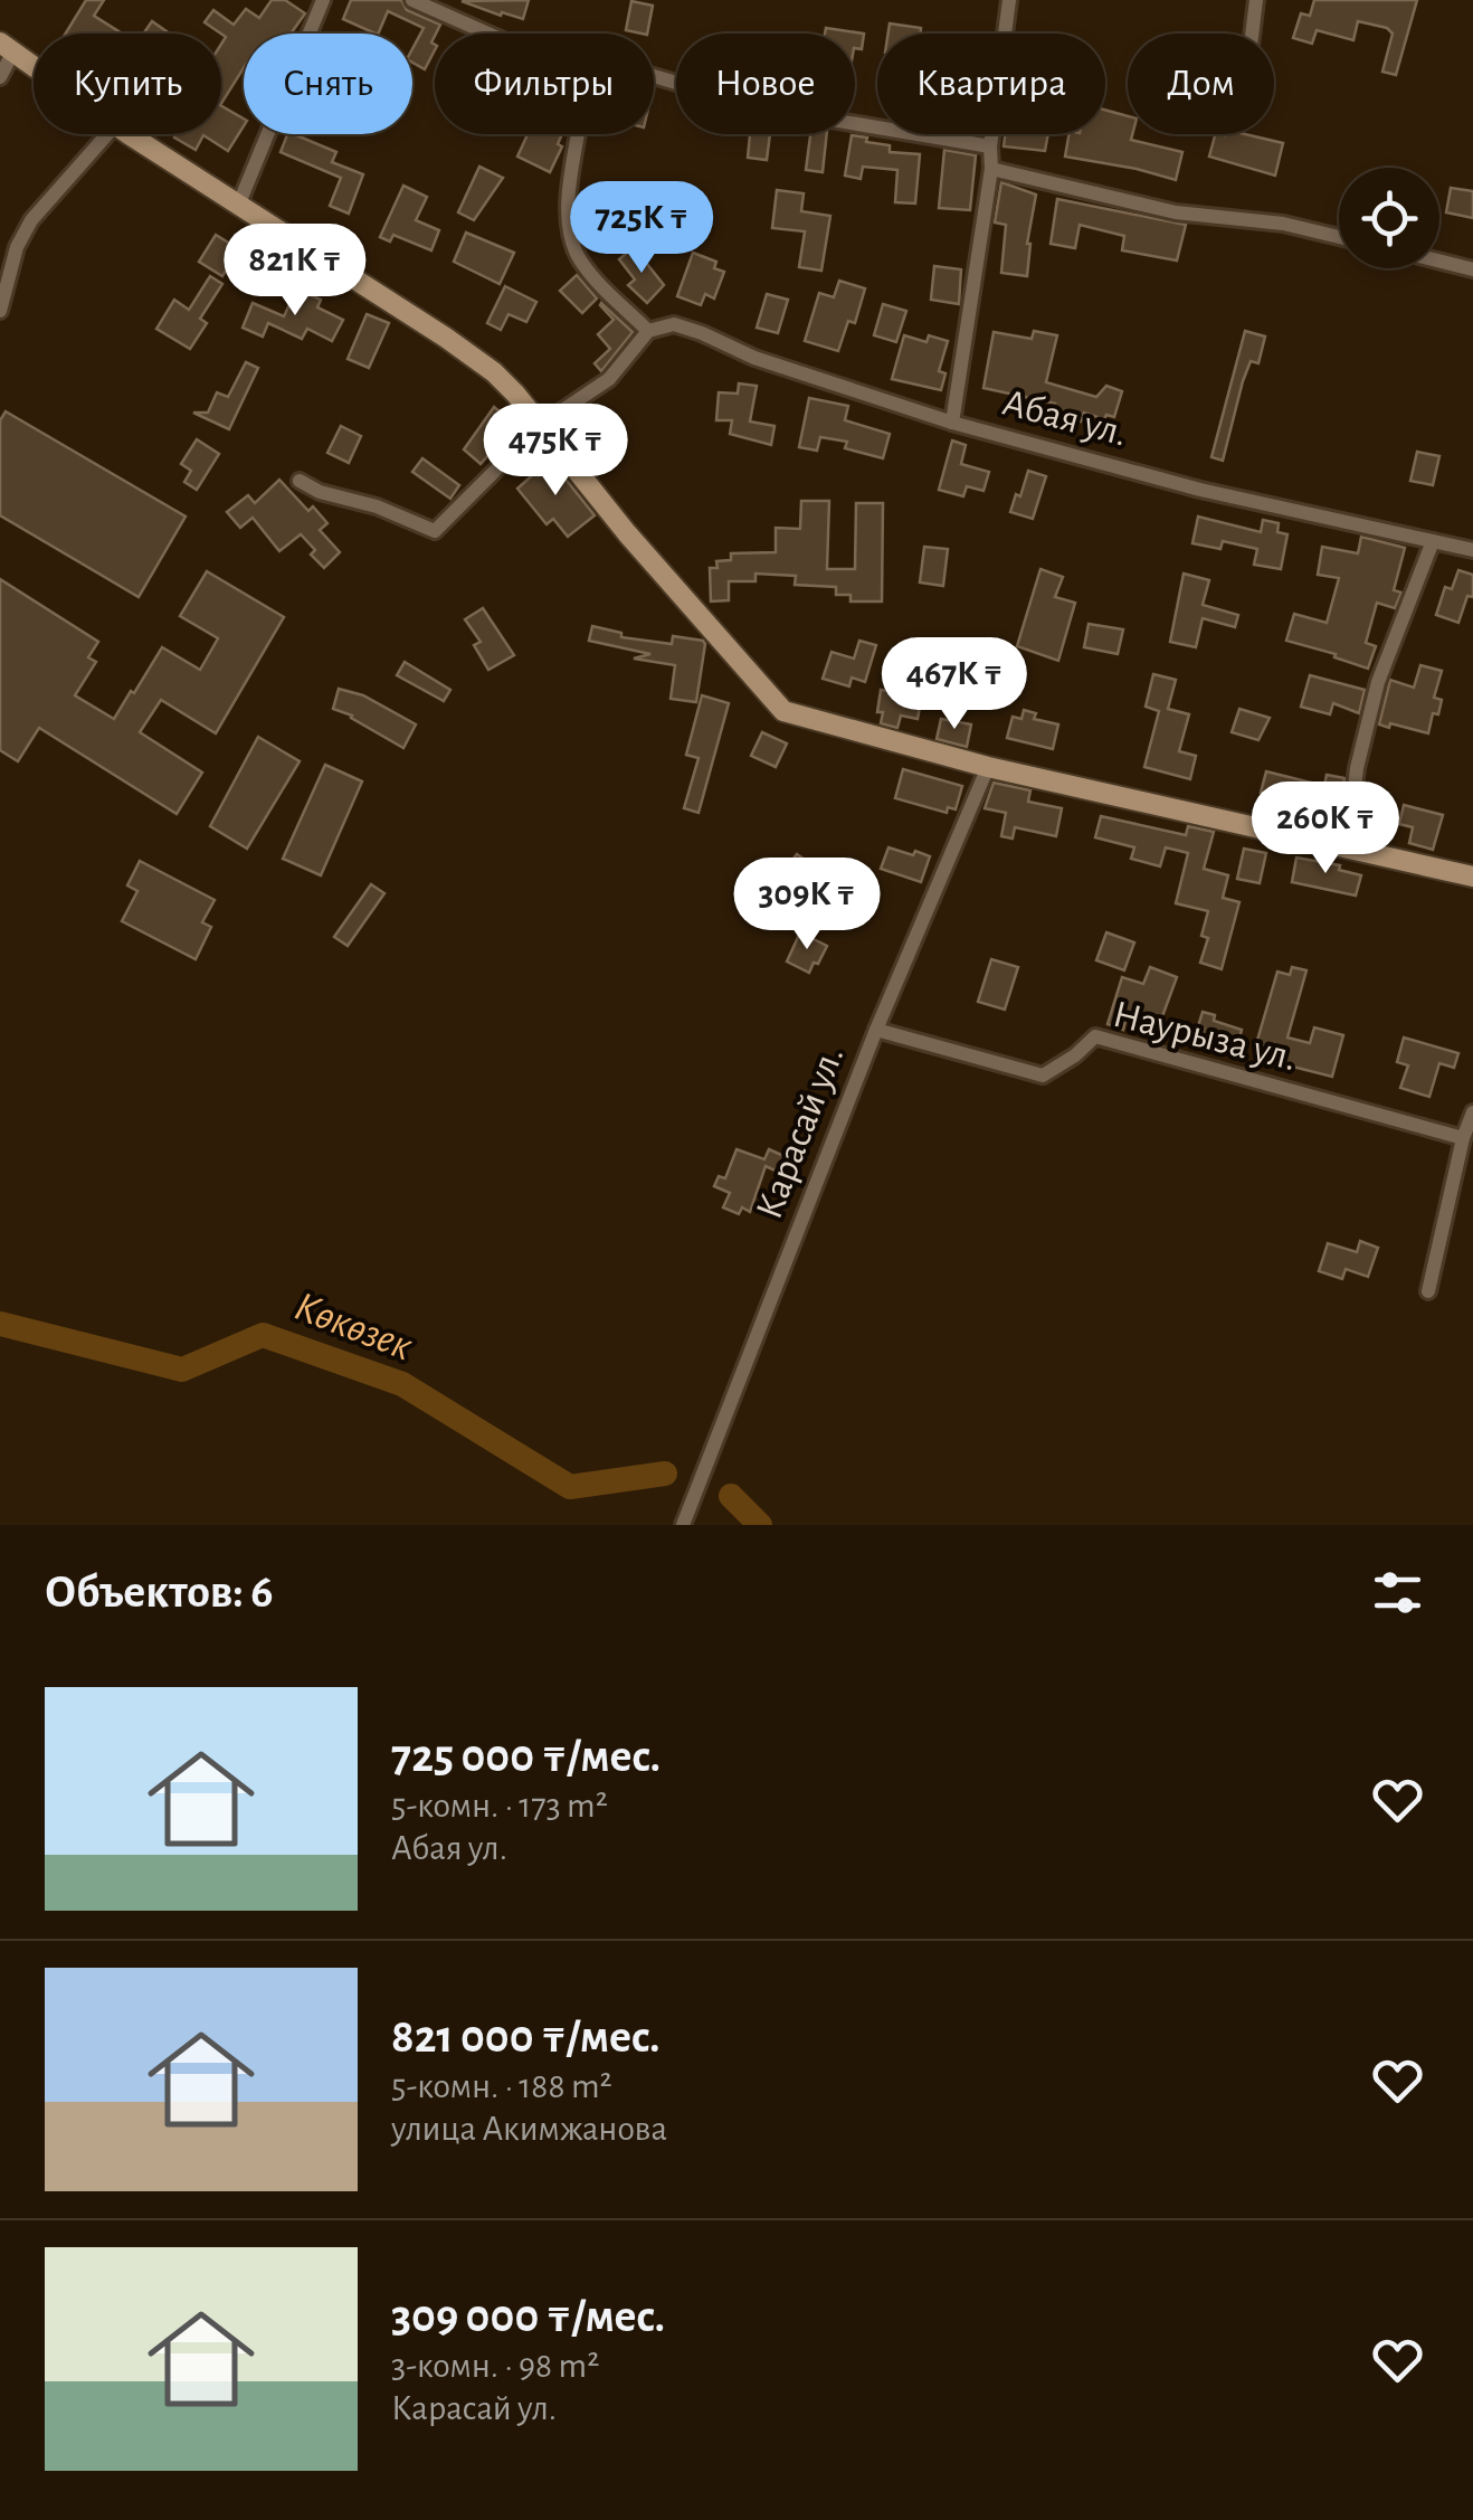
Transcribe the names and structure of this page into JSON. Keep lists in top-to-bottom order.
{
  "streets": {
    "street": ["Абая ул.", "Наурыза ул.", "Карасай ул."]
  },
  "crossings": [
    ["Наурыза ул.", "Карасай ул."]
  ],
  "water": ["Көкөзек"],
  "page": {
    "chip": [
      "Купить",
      "Снять",
      "Фильтры",
      "Новое",
      "Квартира",
      "Дом"
    ],
    "price": [
      "725K ₸",
      "821K ₸",
      "475K ₸",
      "467K ₸",
      "260K ₸",
      "309K ₸"
    ],
    "heading": "Объектов: 6",
    "list": [
      {
        "name": "725 000 ₸/мес.",
        "note": "5-комн. · 173 m² · Абая ул."
      },
      {
        "name": "821 000 ₸/мес.",
        "note": "5-комн. · 188 m² · улица Акимжанова"
      },
      {
        "name": "309 000 ₸/мес.",
        "note": "3-комн. · 98 m² · Карасай ул."
      }
    ]
  }
}
